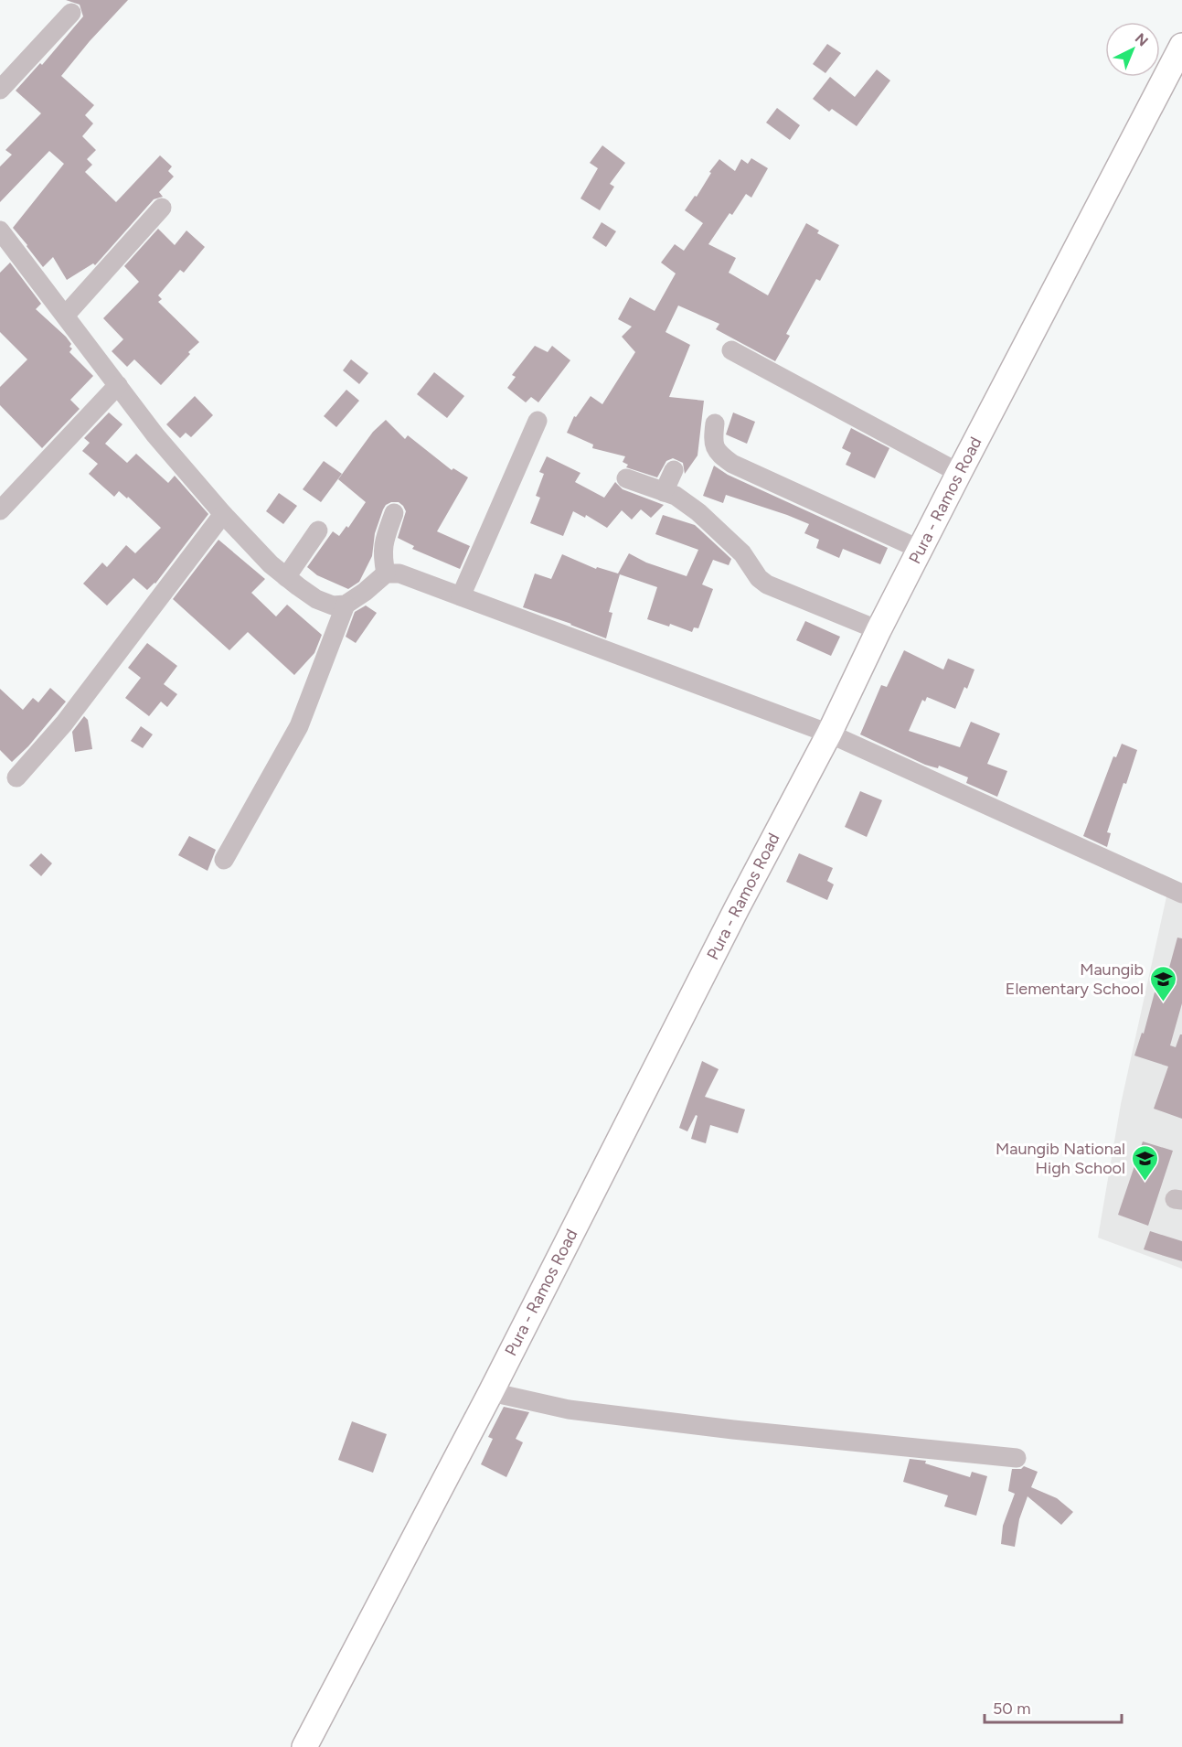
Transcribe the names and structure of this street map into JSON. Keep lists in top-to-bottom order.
{
  "streets": {
    "main road": ["Pura - Ramos Road"]
  },
  "places": {
    "school or university": ["Maungib Elementary School", "Maungib National High School"]
  },
  "scale_bar": "50 m",
  "north": "top right"
}
